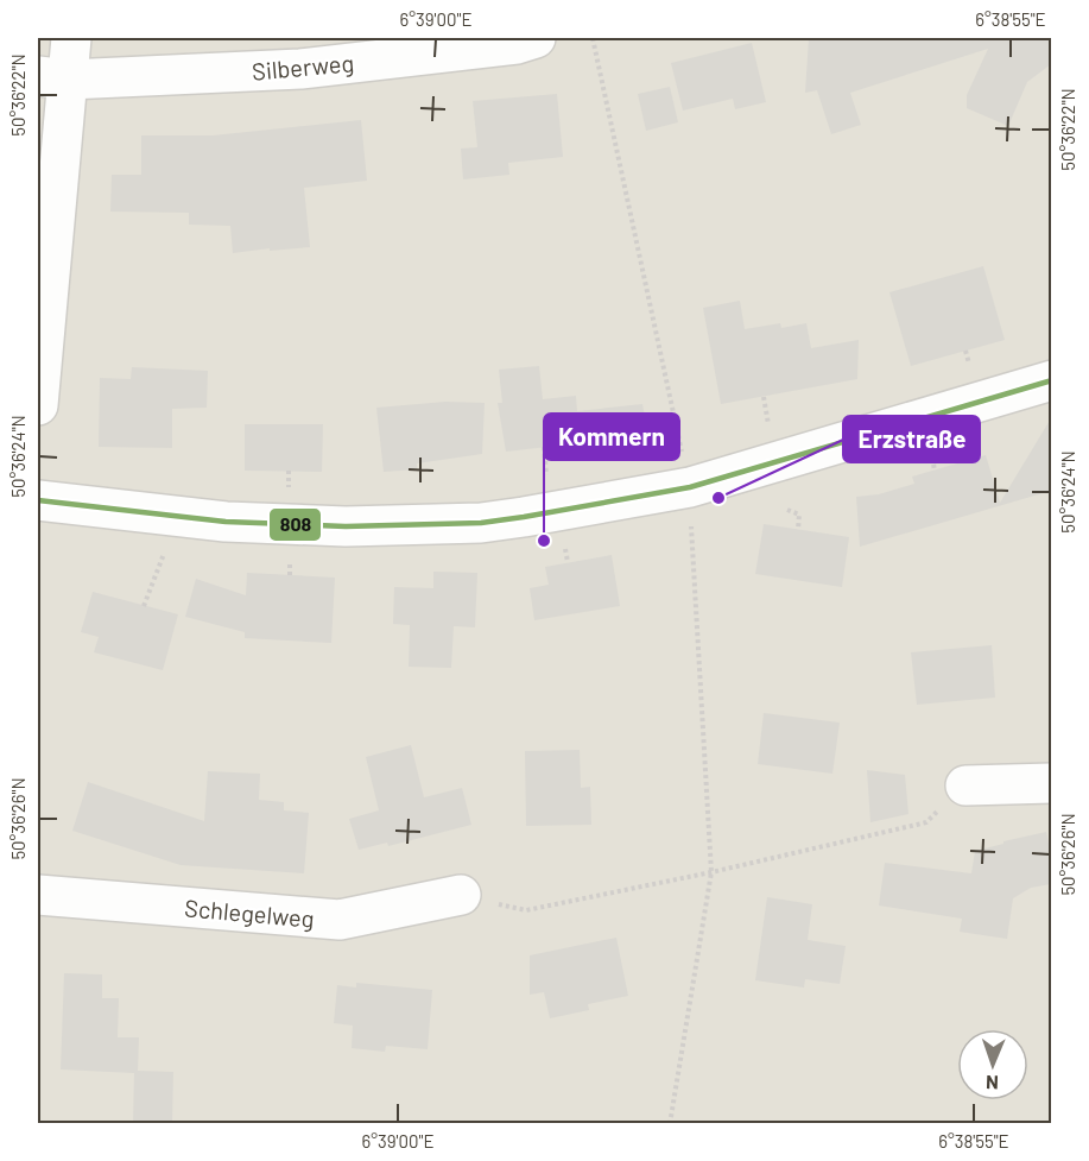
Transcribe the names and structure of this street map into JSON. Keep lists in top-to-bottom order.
{
  "streets": {
    "street": ["Silberweg", "Schlegelweg"]
  },
  "places": ["Erzstraße", "Kommern"],
  "lines": ["transit line 808"],
  "north": "bottom",
  "coordinates": [
    "6°39'00\"E",
    "6°38'55\"E",
    "50°36'22\"N",
    "50°36'24\"N",
    "50°36'26\"N"
  ]
}
